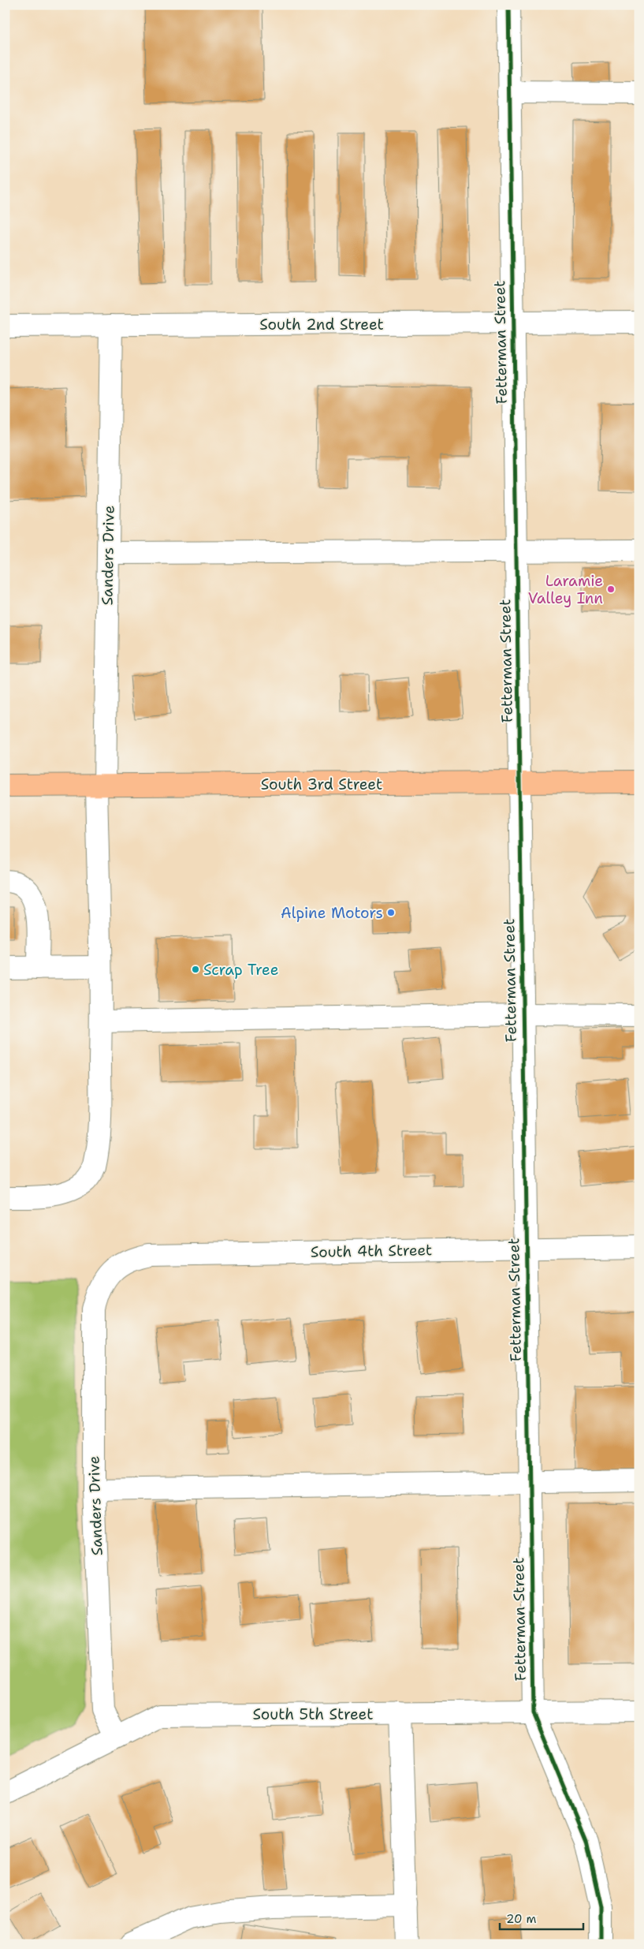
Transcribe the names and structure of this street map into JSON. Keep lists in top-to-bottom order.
{
  "streets": {
    "main road": ["South 3rd Street"],
    "street": [
      "South 2nd Street",
      "Fetterman Street",
      "Sanders Drive",
      "South 4th Street",
      "South 5th Street"
    ]
  },
  "crossings": [
    ["South 2nd Street", "Fetterman Street"],
    ["South 2nd Street", "Sanders Drive"],
    ["Fetterman Street", "South 3rd Street"],
    ["Fetterman Street", "South 4th Street"],
    ["Fetterman Street", "South 5th Street"],
    ["Sanders Drive", "South 3rd Street"],
    ["Sanders Drive", "South 4th Street"],
    ["Sanders Drive", "South 5th Street"]
  ],
  "places": ["Laramie Valley Inn", "Alpine Motors", "Scrap Tree"],
  "scale_bar": "20 m"
}
